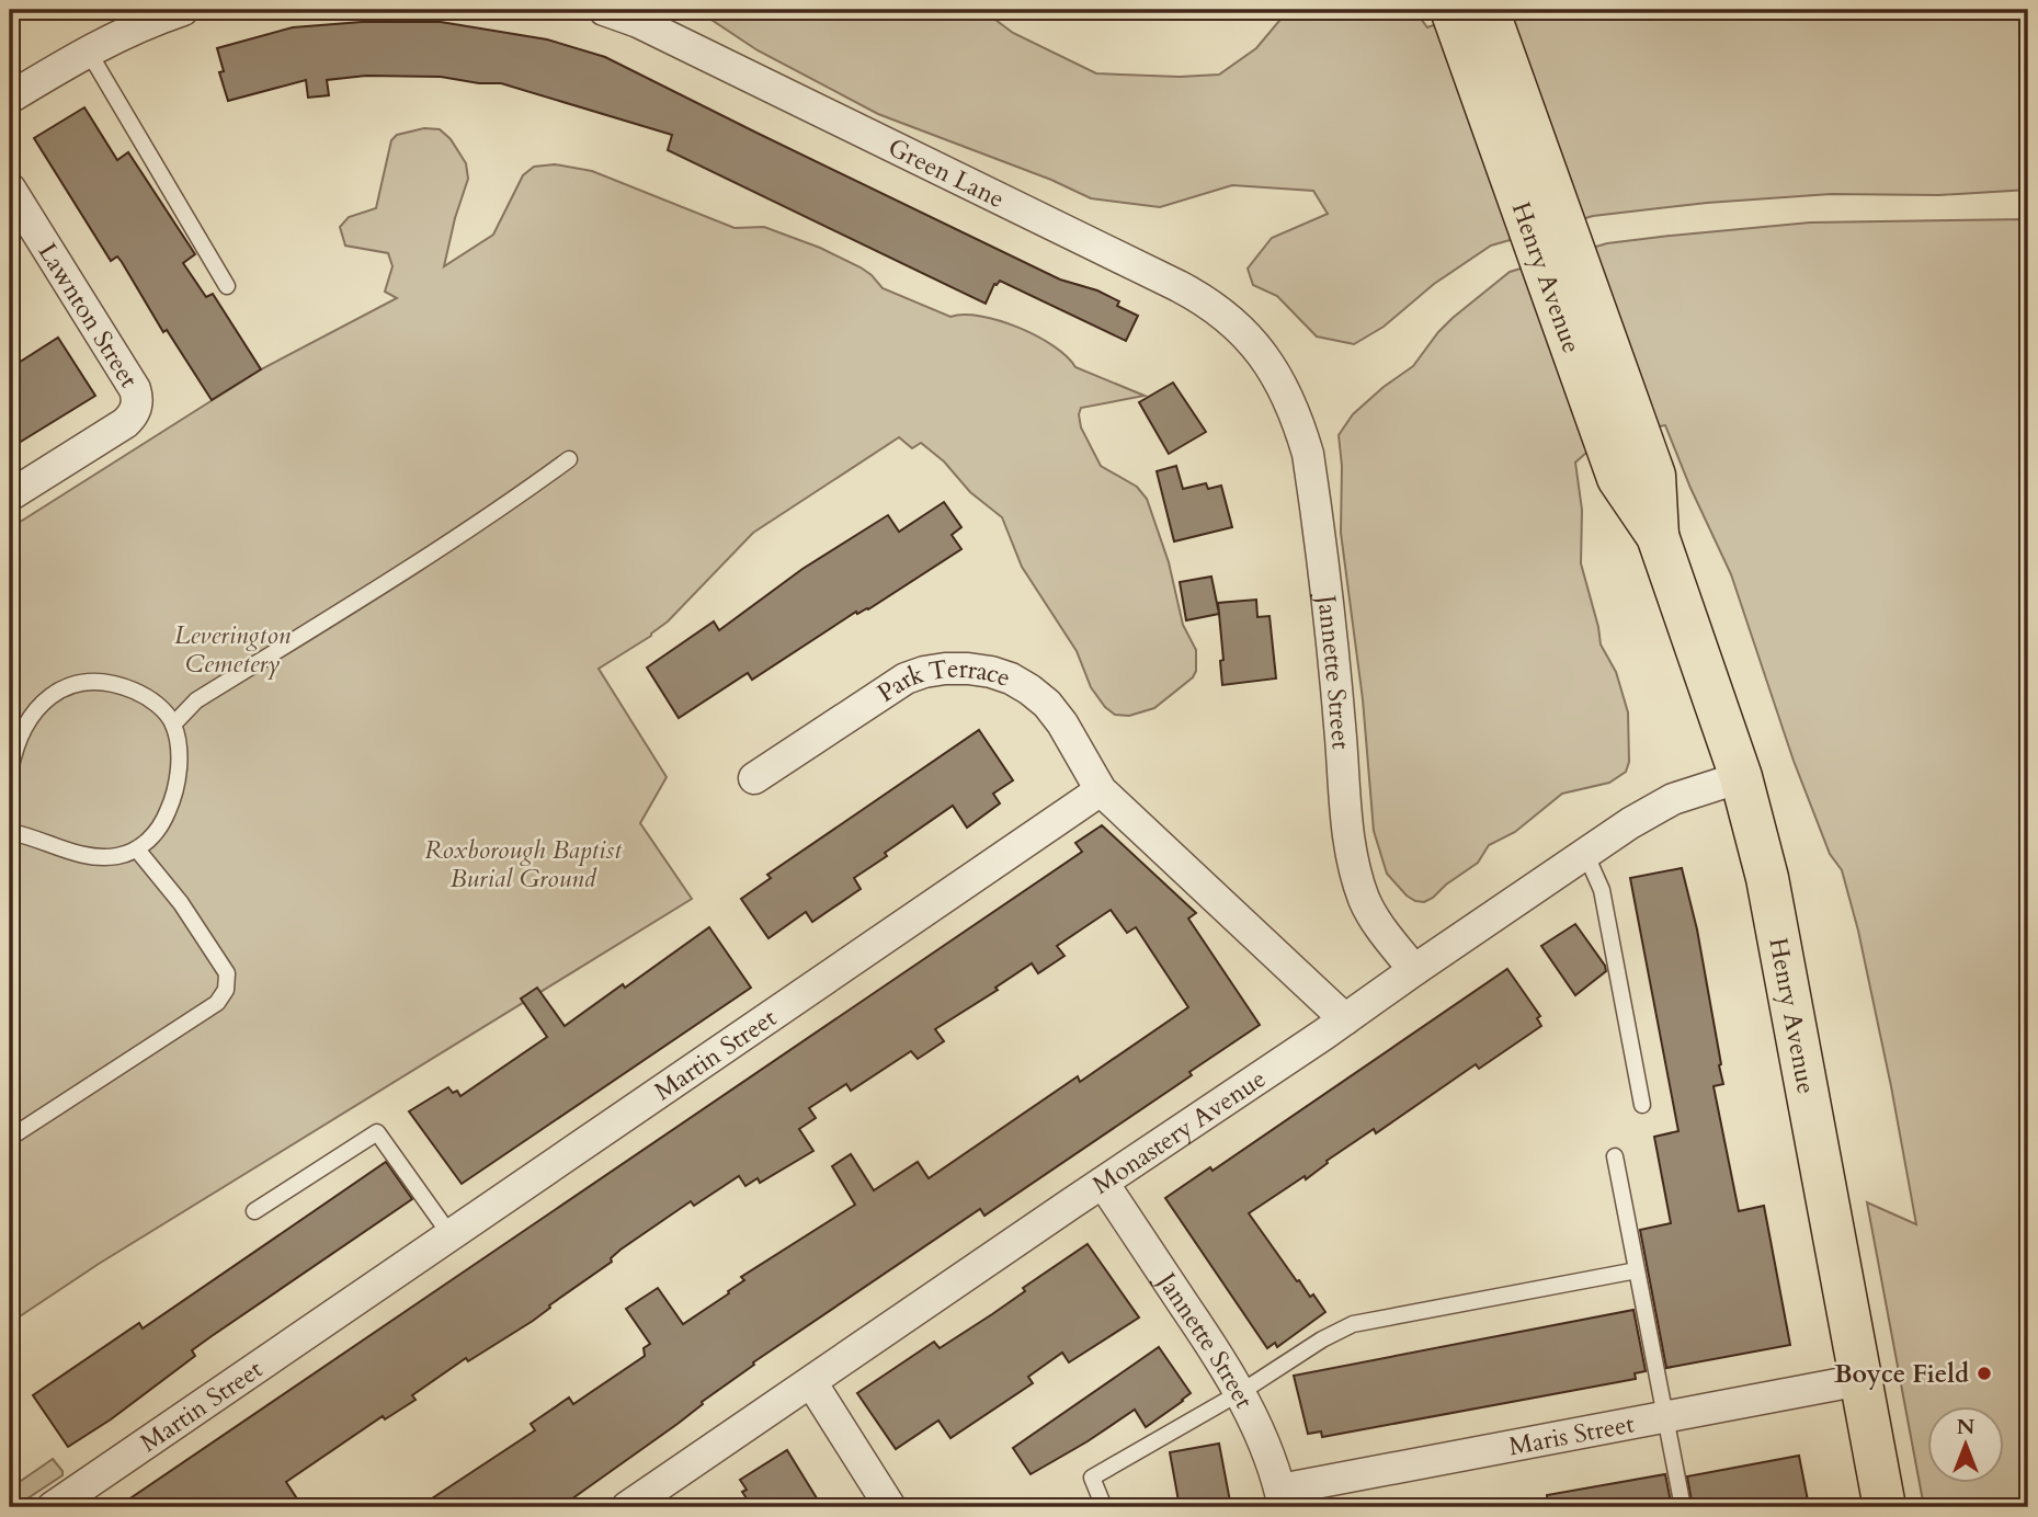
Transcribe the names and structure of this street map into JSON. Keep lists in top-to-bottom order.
{
  "streets": {
    "main road": ["Henry Avenue"],
    "street": [
      "Green Lane",
      "Lawnton Street",
      "Jannette Street",
      "Park Terrace",
      "Martin Street",
      "Monastery Avenue",
      "Maris Street"
    ]
  },
  "crossings": [
    ["Green Lane", "Jannette Street"],
    ["Henry Avenue", "Monastery Avenue"],
    ["Henry Avenue", "Maris Street"],
    ["Jannette Street", "Monastery Avenue"],
    ["Jannette Street", "Maris Street"],
    ["Park Terrace", "Martin Street"]
  ],
  "parks": ["Leverington Cemetery", "Roxborough Baptist Burial Ground"],
  "places": ["Boyce Field"],
  "north": "top"
}
